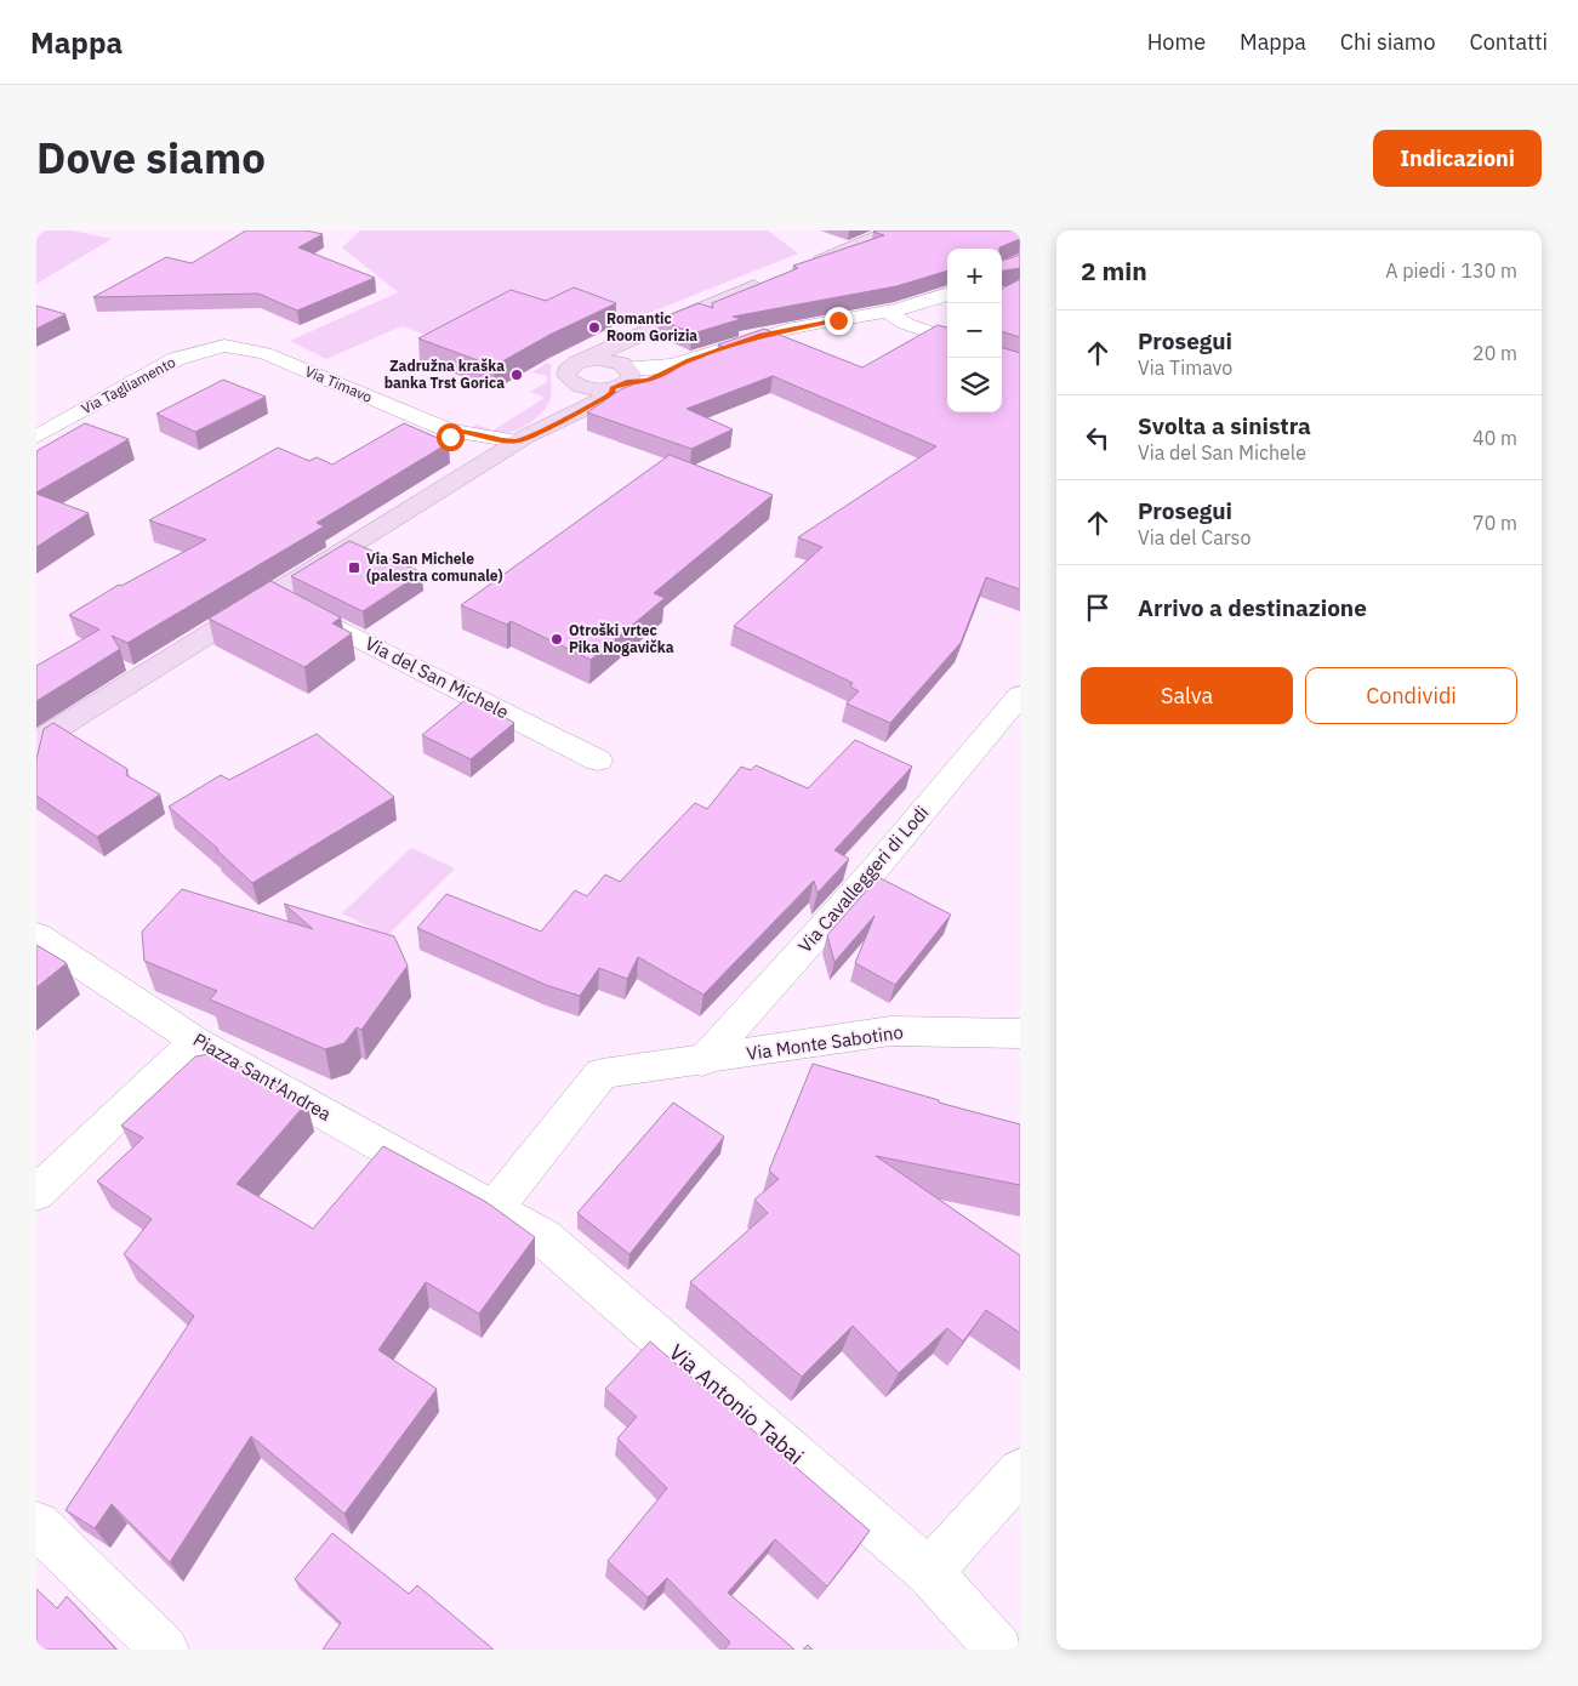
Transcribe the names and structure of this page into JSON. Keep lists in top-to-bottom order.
{
  "streets": {
    "street": [
      "Via Timavo",
      "Via Tagliamento",
      "Via del San Michele",
      "Via Cavalleggeri di Lodi",
      "Via Monte Sabotino",
      "Piazza Sant'Andrea",
      "Via Antonio Tabai"
    ]
  },
  "crossings": [
    ["Via Timavo", "Via Tagliamento"],
    ["Via Cavalleggeri di Lodi", "Via Monte Sabotino"],
    ["Piazza Sant'Andrea", "Via Antonio Tabai"]
  ],
  "places": {
    "other": ["Romantic Room Gorizia", "Zadružna kraška banka Trst Gorica", "Otroški vrtec Pika Nogavička"],
    "transit": ["Via San Michele (palestra comunale)"]
  },
  "page": {
    "header": "Mappa",
    "nav": [
      "Home",
      "Mappa",
      "Chi siamo",
      "Contatti"
    ],
    "title": "Dove siamo",
    "buttons": [
      "Indicazioni",
      ["Salva", "Condividi"]
    ],
    "heading": ["2 min", "A piedi · 130 m"],
    "map_buttons": ["+", "−"],
    "list": [
      ["Prosegui", "Via Timavo", "20 m"],
      ["Svolta a sinistra", "Via del San Michele", "40 m"],
      ["Prosegui", "Via del Carso", "70 m"],
      "Arrivo a destinazione"
    ]
  }
}
